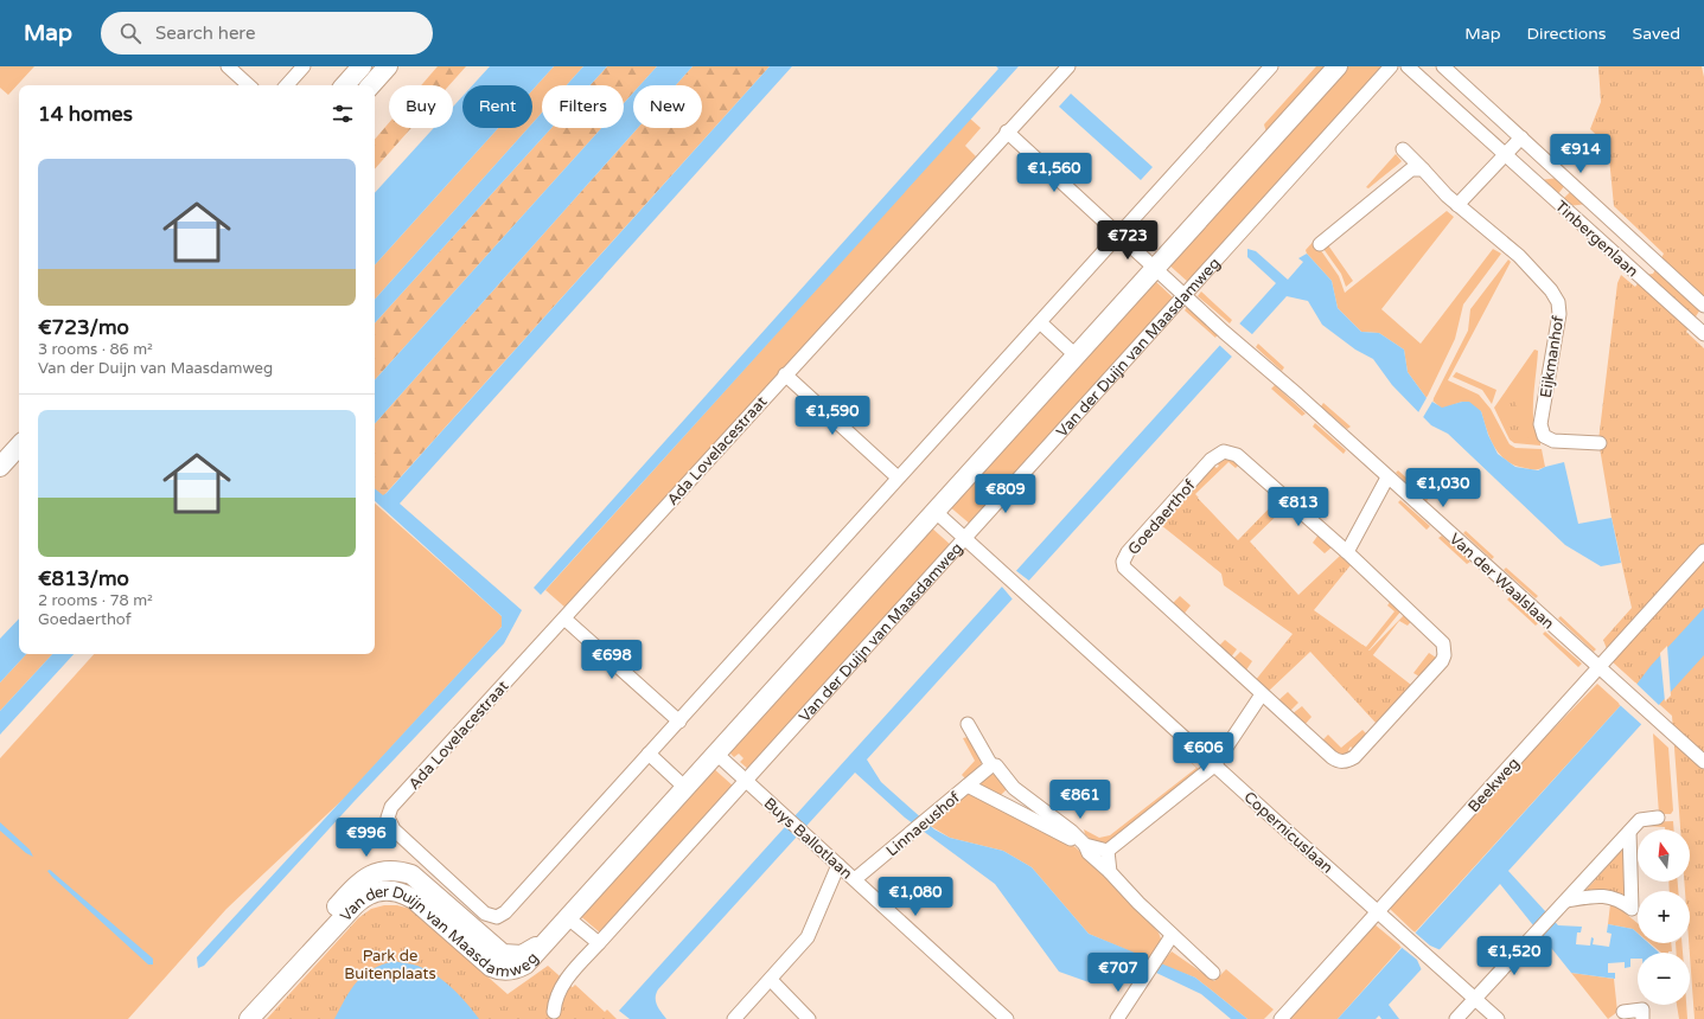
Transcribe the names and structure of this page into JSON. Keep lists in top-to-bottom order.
{
  "streets": {
    "street": [
      "Tinbergenlaan",
      "Van der Duijn van Maasdamweg",
      "Eijkmanhof",
      "Ada Lovelacestraat",
      "Goedaerthof",
      "Van der Waalslaan",
      "Beekweg",
      "Linnaeushof",
      "Copernicuslaan",
      "Buys Ballotlaan"
    ]
  },
  "crossings": [
    ["Van der Duijn van Maasdamweg", "Ada Lovelacestraat"],
    ["Van der Duijn van Maasdamweg", "Van der Waalslaan"],
    ["Van der Duijn van Maasdamweg", "Copernicuslaan"],
    ["Van der Duijn van Maasdamweg", "Buys Ballotlaan"],
    ["Ada Lovelacestraat", "Van der Waalslaan"],
    ["Van der Waalslaan", "Beekweg"],
    ["Beekweg", "Copernicuslaan"],
    ["Linnaeushof", "Buys Ballotlaan"]
  ],
  "parks": ["Park de Buitenplaats"],
  "north": "top",
  "page": {
    "header": "Map",
    "search": "Search here",
    "nav": ["Map", "Directions", "Saved"],
    "chip": [
      "Buy",
      "Rent",
      "Filters",
      "New"
    ],
    "heading": "14 homes",
    "price": [
      "€914",
      "€1,560",
      "€723",
      "€1,590",
      "€1,030",
      "€809",
      "€813",
      "€698",
      "€606",
      "€861",
      "€996",
      "€1,080",
      "€1,520",
      "€707"
    ],
    "list": [
      {
        "name": "€723/mo",
        "note": "3 rooms · 86 m² · Van der Duijn van Maasdamweg"
      },
      {
        "name": "€813/mo",
        "note": "2 rooms · 78 m² · Goedaerthof"
      }
    ],
    "map_buttons": ["+", "−"]
  }
}
